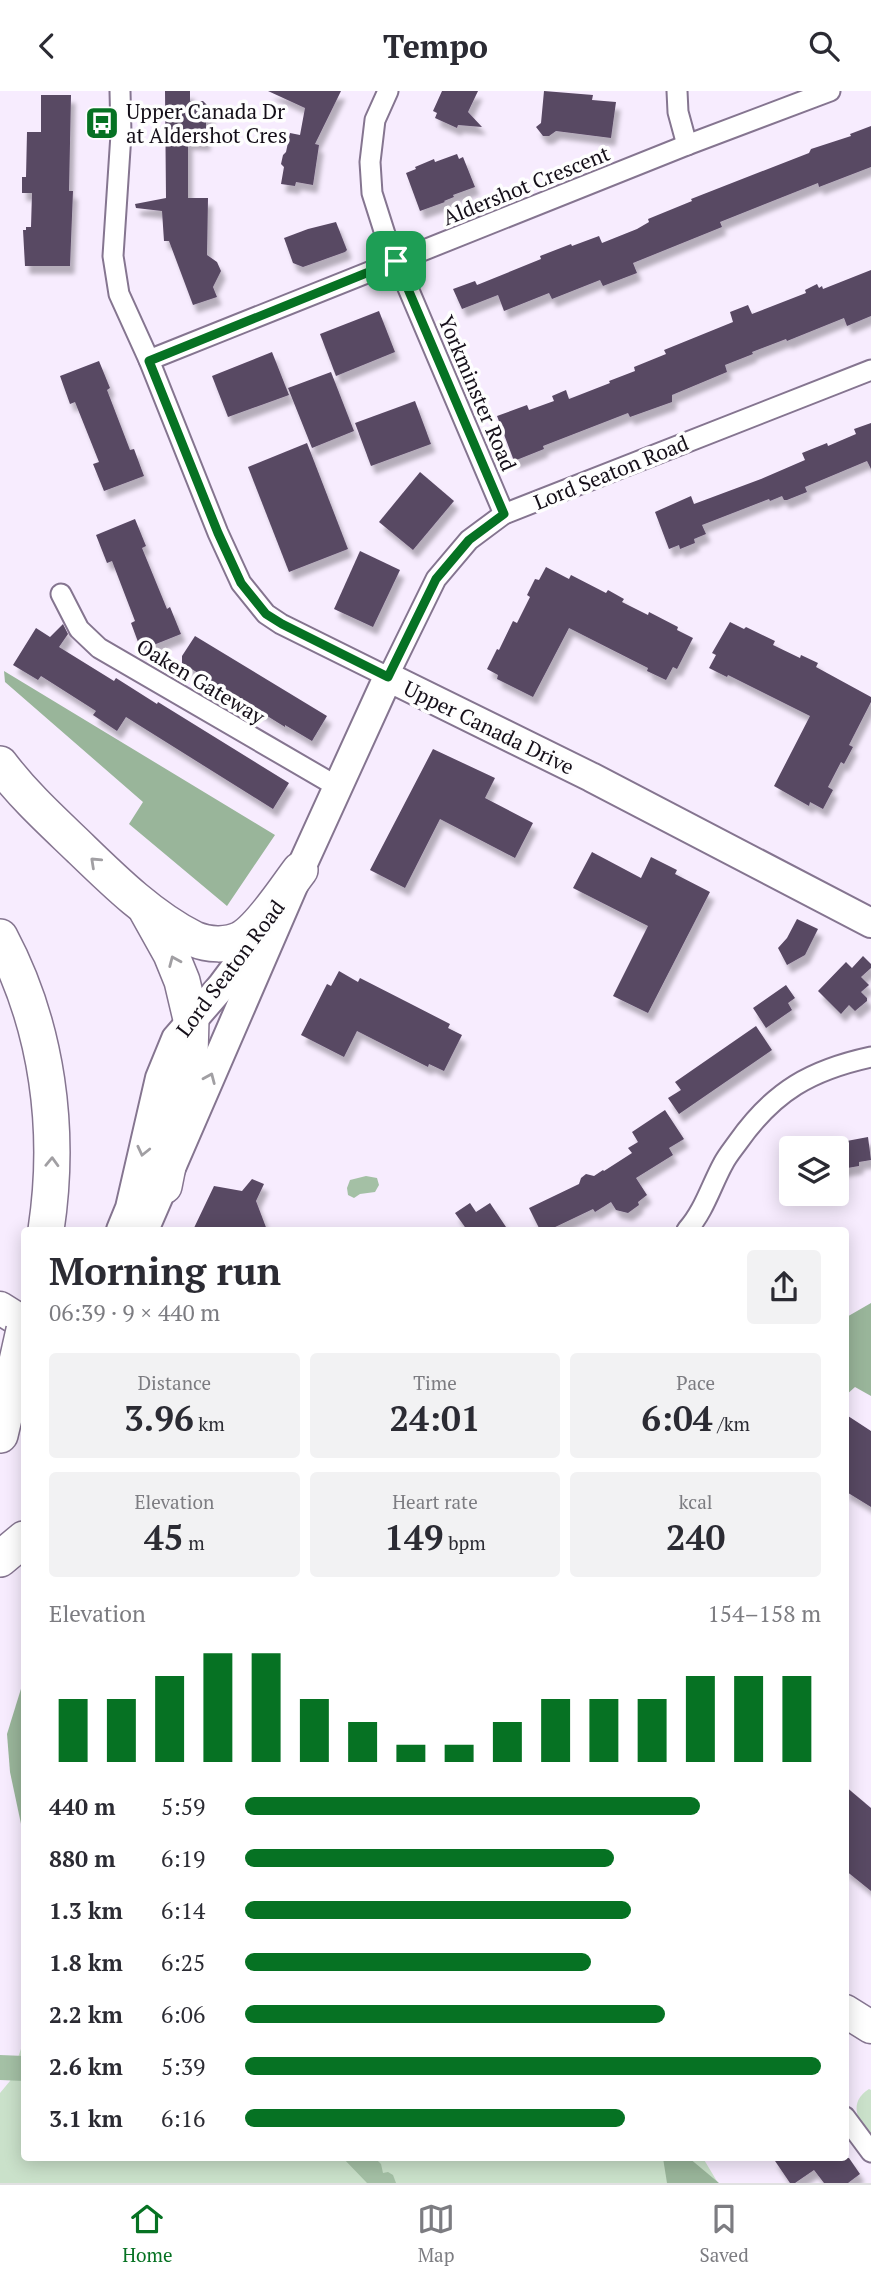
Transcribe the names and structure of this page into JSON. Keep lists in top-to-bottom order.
{
  "streets": {
    "street": [
      "Aldershot Crescent",
      "Yorkminster Road",
      "Lord Seaton Road",
      "Oaken Gateway",
      "Upper Canada Drive"
    ]
  },
  "crossings": [
    ["Aldershot Crescent", "Yorkminster Road"],
    ["Aldershot Crescent", "Upper Canada Drive"],
    ["Yorkminster Road", "Lord Seaton Road"],
    ["Lord Seaton Road", "Oaken Gateway"],
    ["Lord Seaton Road", "Upper Canada Drive"]
  ],
  "places": {
    "bus stop": ["Upper Canada Dr at Aldershot Cres"]
  },
  "page": {
    "header": "Tempo",
    "heading": ["Morning run", "06:39 · 9 × 440 m"],
    "stats": [
      ["Distance", "3.96 km"],
      ["Time", "24:01"],
      ["Pace", "6:04 /km"],
      ["Elevation", "45 m"],
      ["Heart rate", "149 bpm"],
      ["kcal", "240"]
    ],
    "chart": ["Elevation", "154–158 m"],
    "list": [
      {
        "name": "440 m",
        "note": "5:59"
      },
      {
        "name": "880 m",
        "note": "6:19"
      },
      {
        "name": "1.3 km",
        "note": "6:14"
      },
      {
        "name": "1.8 km",
        "note": "6:25"
      },
      {
        "name": "2.2 km",
        "note": "6:06"
      },
      {
        "name": "2.6 km",
        "note": "5:39"
      },
      {
        "name": "3.1 km",
        "note": "6:16"
      }
    ],
    "tabs": ["Home", "Map", "Saved"]
  }
}
